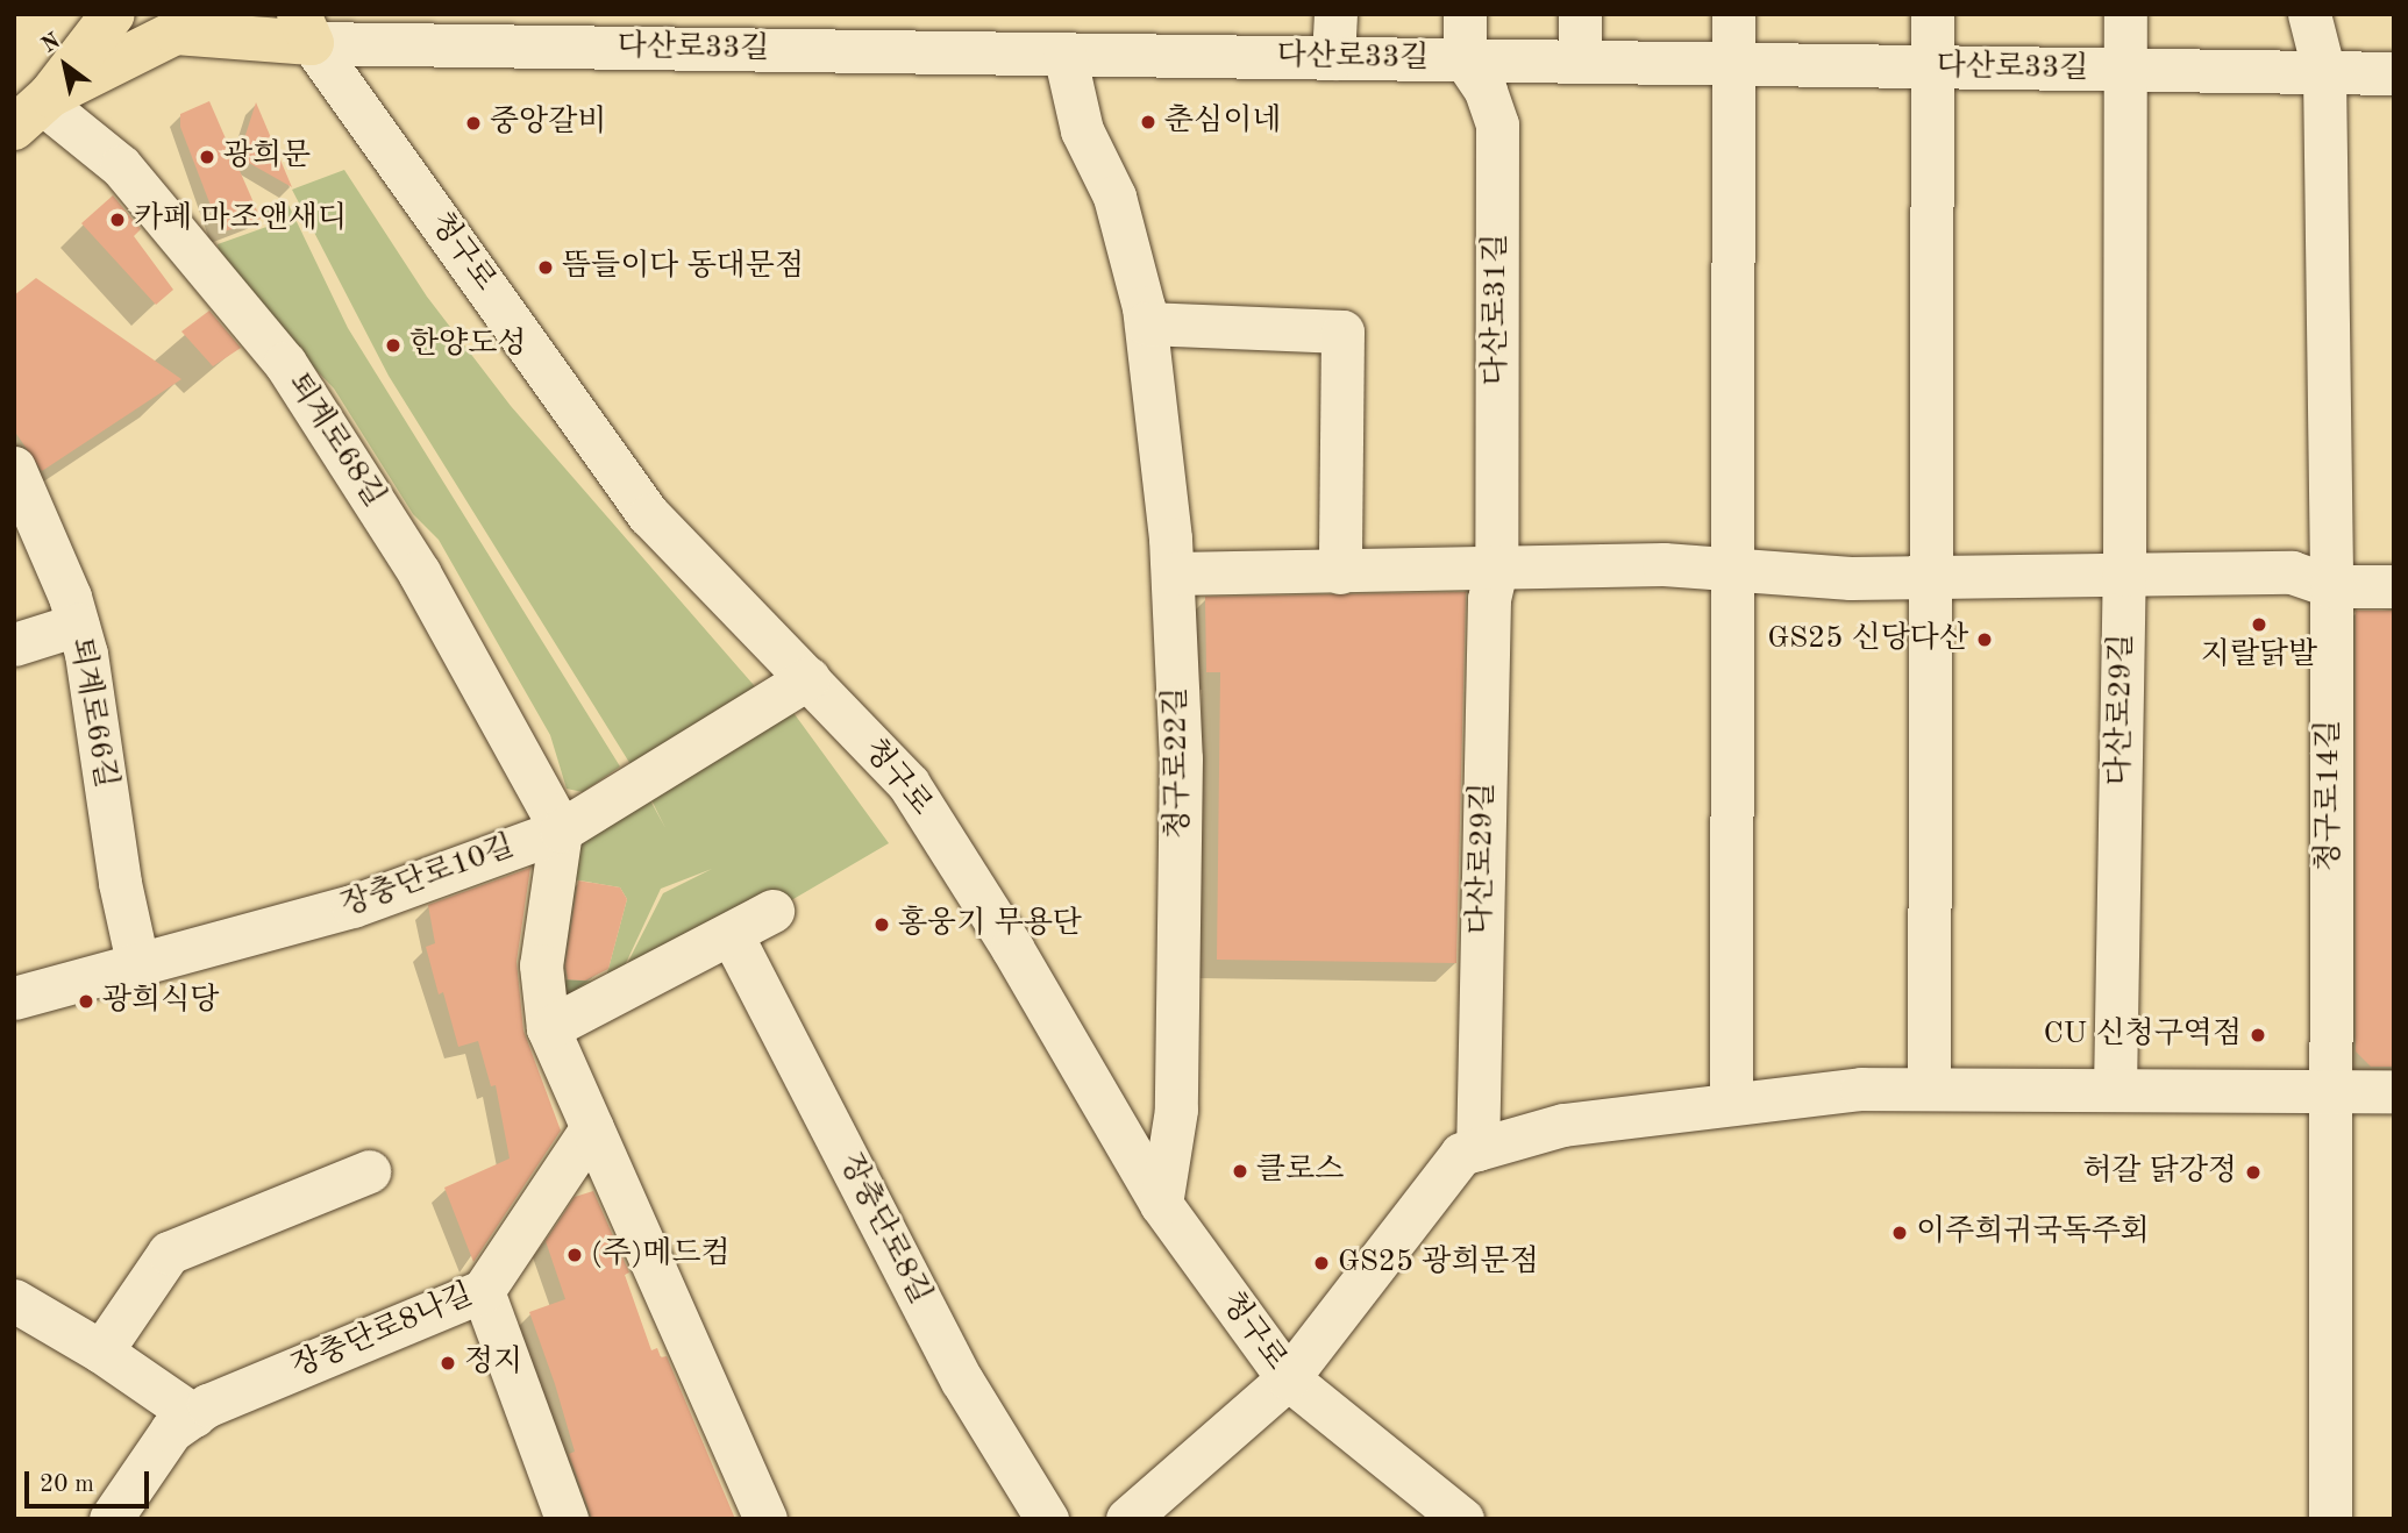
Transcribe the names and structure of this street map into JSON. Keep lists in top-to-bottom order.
{
  "streets": {
    "street": [
      "다산로33길",
      "청구로",
      "다산로31길",
      "퇴계로68길",
      "다산로29길",
      "퇴계로66길",
      "청구로22길",
      "청구로14길",
      "장충단로10길",
      "장충단로8길",
      "장충단로8나길"
    ]
  },
  "crossings": [
    ["다산로33길", "청구로"],
    ["다산로33길", "다산로31길"],
    ["다산로33길", "청구로22길"],
    ["다산로33길", "청구로14길"],
    ["청구로", "청구로22길"],
    ["청구로", "장충단로10길"],
    ["다산로31길", "다산로29길"],
    ["퇴계로68길", "장충단로10길"],
    ["퇴계로66길", "장충단로10길"]
  ],
  "places": [
    "춘심이네",
    "중앙갈비",
    "광희문",
    "카페 마조앤새디",
    "뜸들이다 동대문점",
    "한양도성",
    "지랄닭발",
    "GS25 신당다산",
    "홍웅기 무용단",
    "광희식당",
    "CU 신청구역점",
    "클로스",
    "허갈 닭강정",
    "이주희귀국독주회",
    "(주)메드컴",
    "GS25 광희문점",
    "정지"
  ],
  "scale_bar": "20 m",
  "north": "top left"
}
